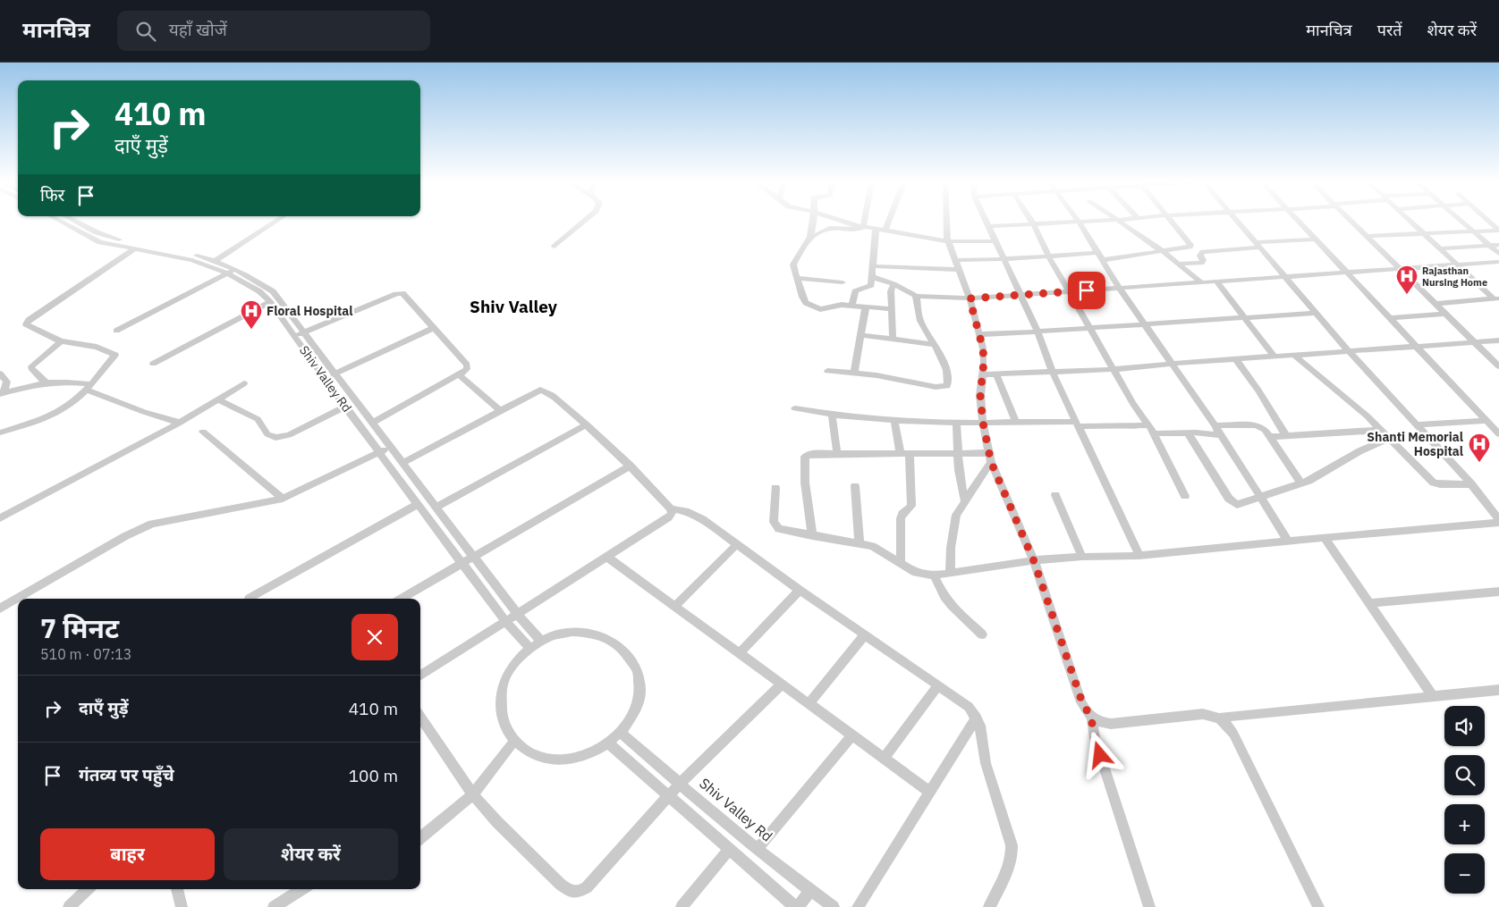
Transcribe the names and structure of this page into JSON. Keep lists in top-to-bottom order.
{
  "streets": {
    "street": ["Shiv Valley Rd"]
  },
  "districts": ["Shiv Valley"],
  "places": {
    "hospital": ["Rajasthan Nursing Home", "Floral Hospital", "Shanti Memorial Hospital"]
  },
  "page": {
    "header": "मानचित्र",
    "search": "यहाँ खोजें",
    "nav": ["मानचित्र", "परतें", "शेयर करें"],
    "turn": ["410 m", "दाएँ मुड़ें"],
    "then": "फिर",
    "heading": ["7 मिनट", "510 m · 07:13"],
    "list": [
      {
        "name": "दाएँ मुड़ें",
        "value": "410 m"
      },
      {
        "name": "गंतव्य पर पहुँचे",
        "value": "100 m"
      }
    ],
    "map_buttons": ["+", "−"],
    "buttons": ["बाहर", "शेयर करें"]
  }
}
